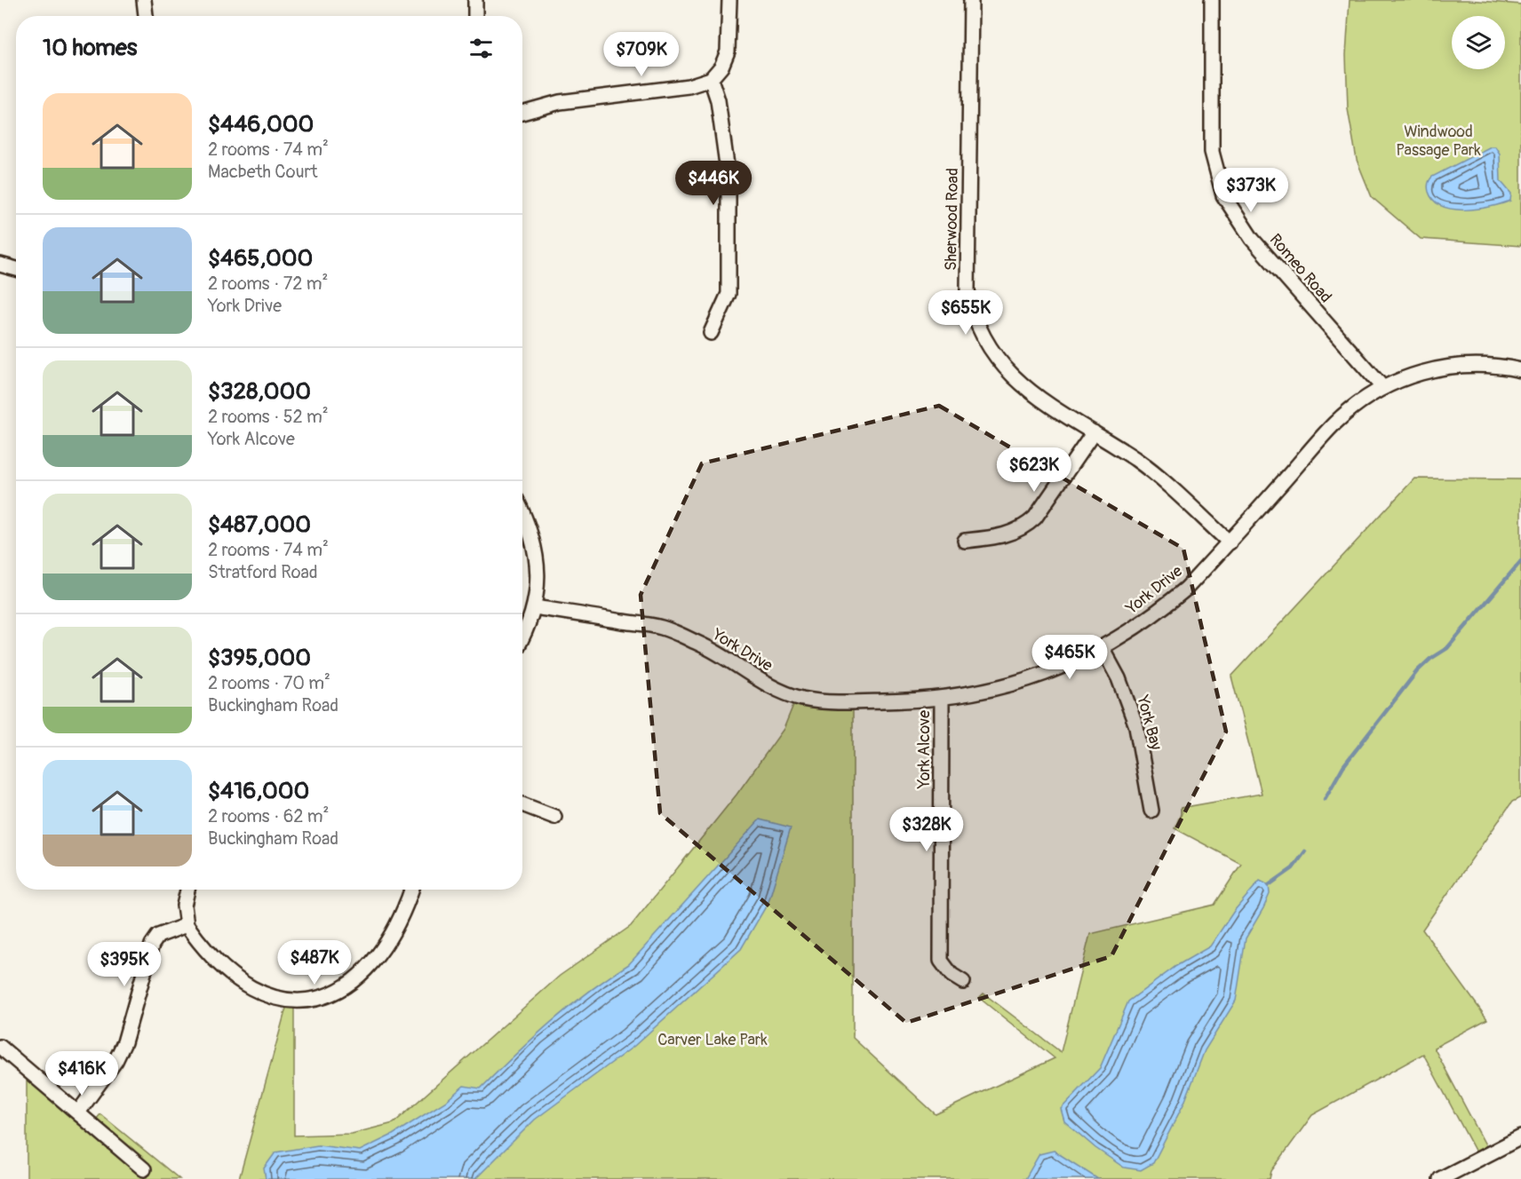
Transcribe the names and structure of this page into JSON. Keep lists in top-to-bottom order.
{
  "streets": {
    "street": [
      "Sherwood Road",
      "Romeo Road",
      "York Drive",
      "York Bay",
      "York Alcove"
    ]
  },
  "crossings": [
    ["Sherwood Road", "York Drive"],
    ["Romeo Road", "York Drive"],
    ["York Drive", "York Bay"],
    ["York Drive", "York Alcove"]
  ],
  "parks": ["Windwood Passage Park", "Carver Lake Park"],
  "page": {
    "heading": "10 homes",
    "price": [
      "$709K",
      "$446K",
      "$373K",
      "$655K",
      "$623K",
      "$465K",
      "$328K",
      "$487K",
      "$395K",
      "$416K"
    ],
    "list": [
      {
        "name": "$446,000",
        "note": "2 rooms · 74 m² · Macbeth Court"
      },
      {
        "name": "$465,000",
        "note": "2 rooms · 72 m² · York Drive"
      },
      {
        "name": "$328,000",
        "note": "2 rooms · 52 m² · York Alcove"
      },
      {
        "name": "$487,000",
        "note": "2 rooms · 74 m² · Stratford Road"
      },
      {
        "name": "$395,000",
        "note": "2 rooms · 70 m² · Buckingham Road"
      },
      {
        "name": "$416,000",
        "note": "2 rooms · 62 m² · Buckingham Road"
      }
    ]
  }
}
